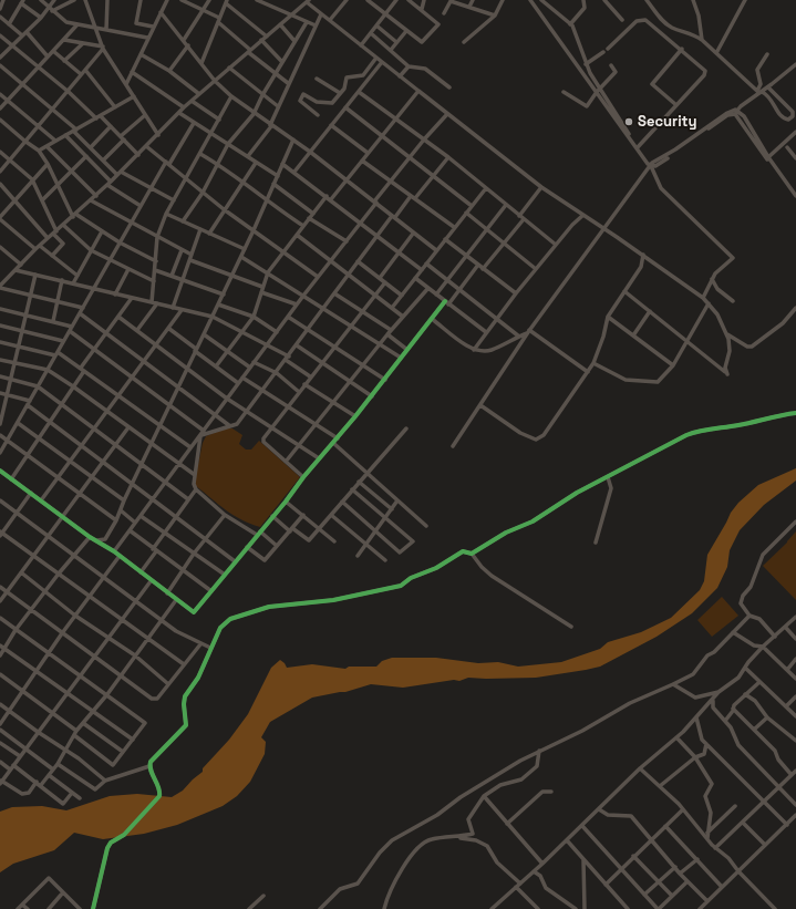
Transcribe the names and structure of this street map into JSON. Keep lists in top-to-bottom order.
{
  "places": ["Security"]
}
